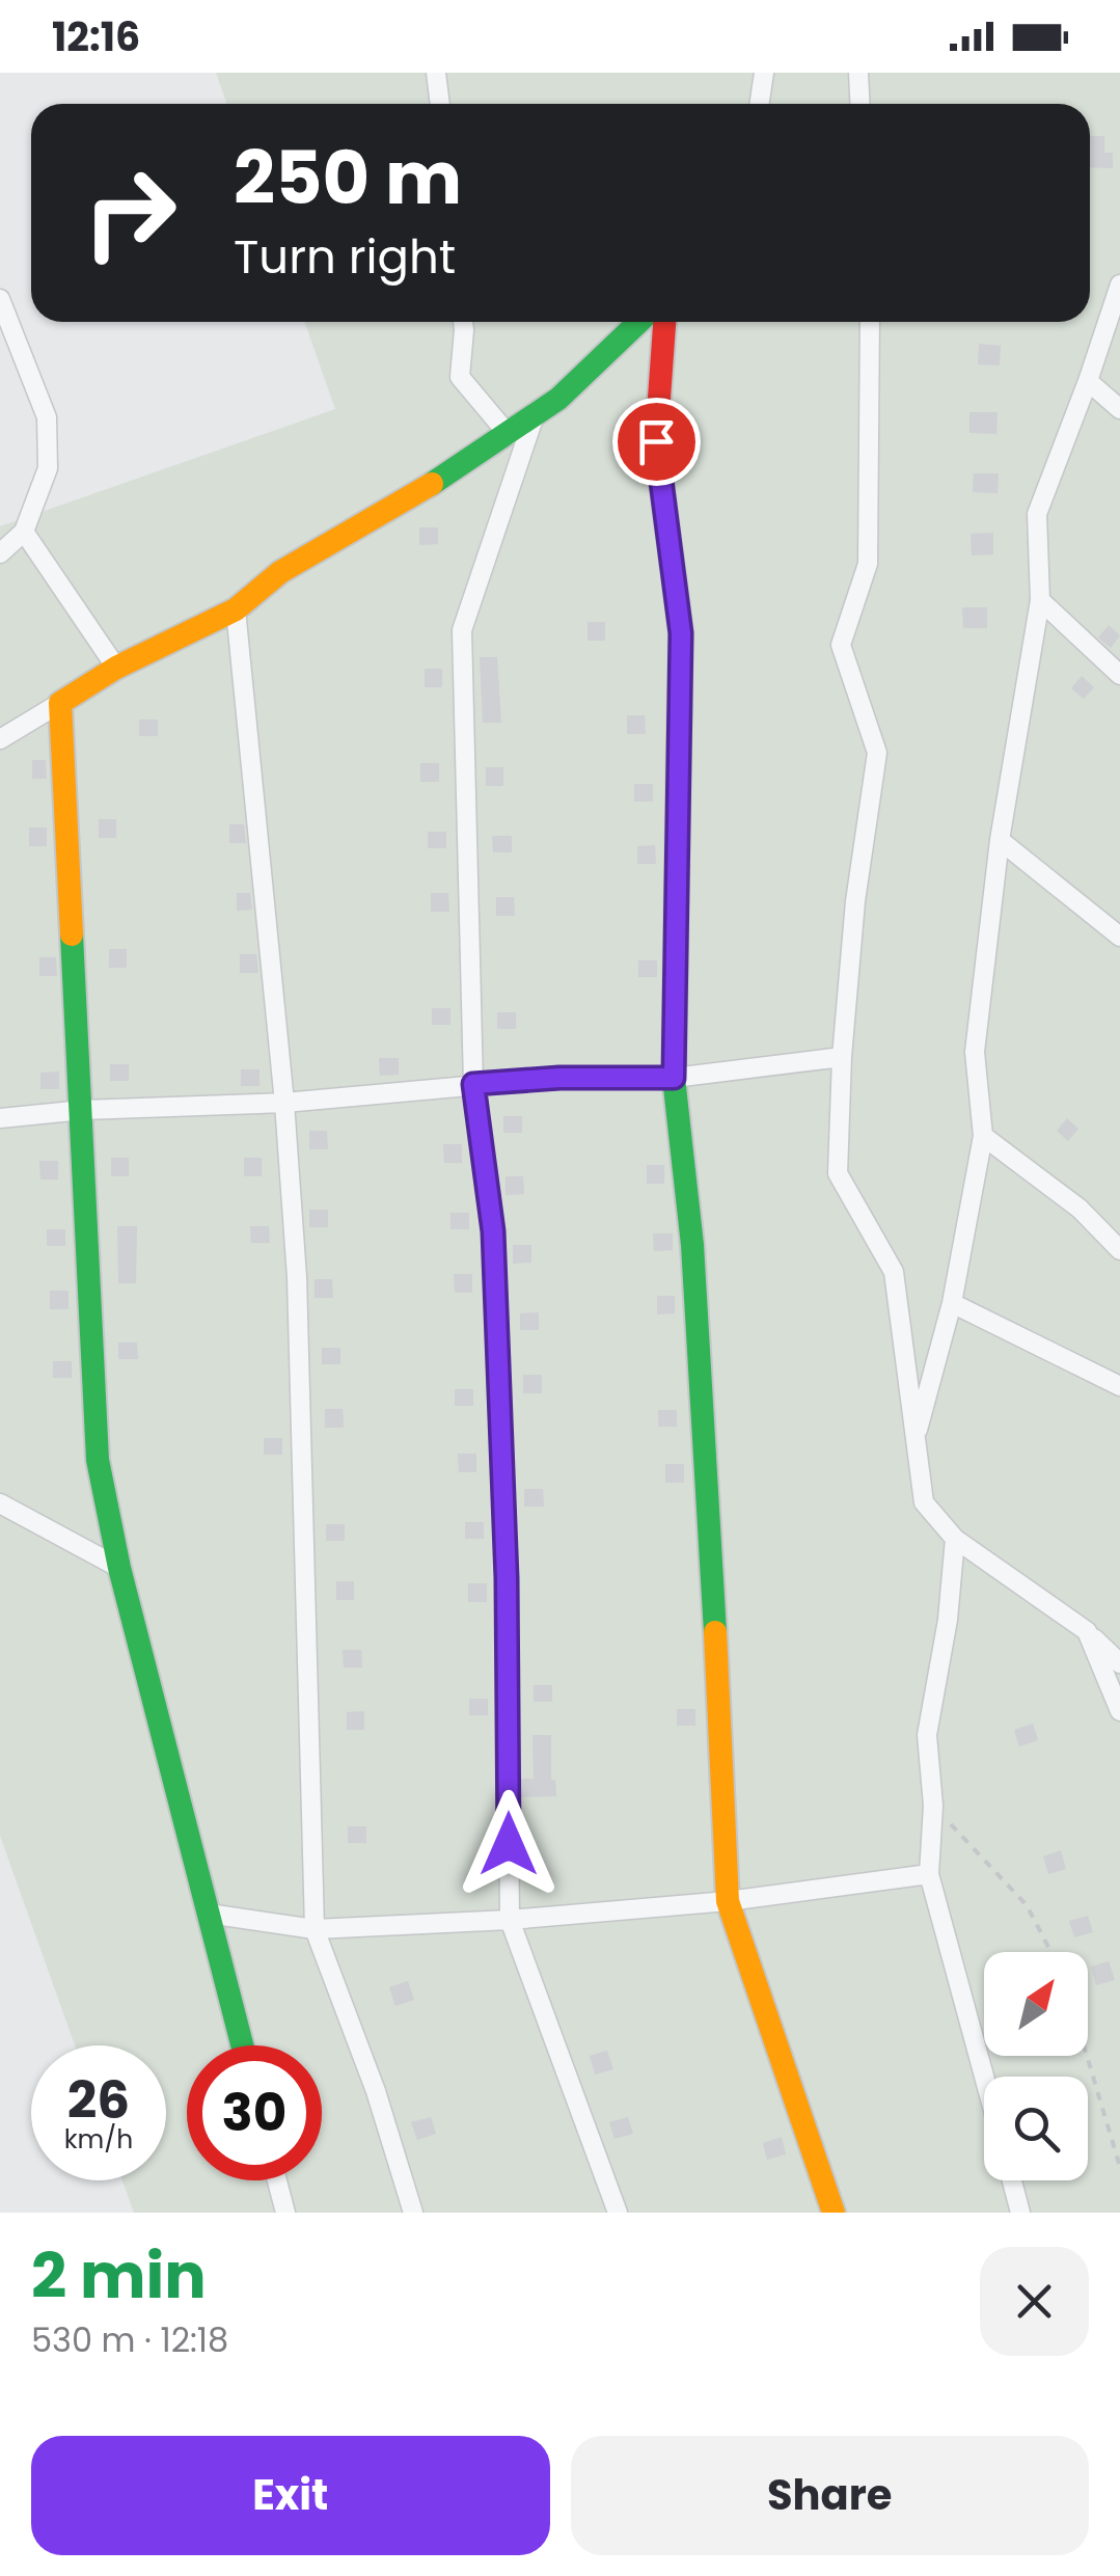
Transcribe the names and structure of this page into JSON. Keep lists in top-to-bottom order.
{
  "north": "top right",
  "page": {
    "status": "12:16",
    "turn": ["250 m", "Turn right"],
    "speed": "26 km/h",
    "limit": "30",
    "heading": ["2 min", "530 m · 12:18"],
    "buttons": ["Exit", "Share"]
  }
}
